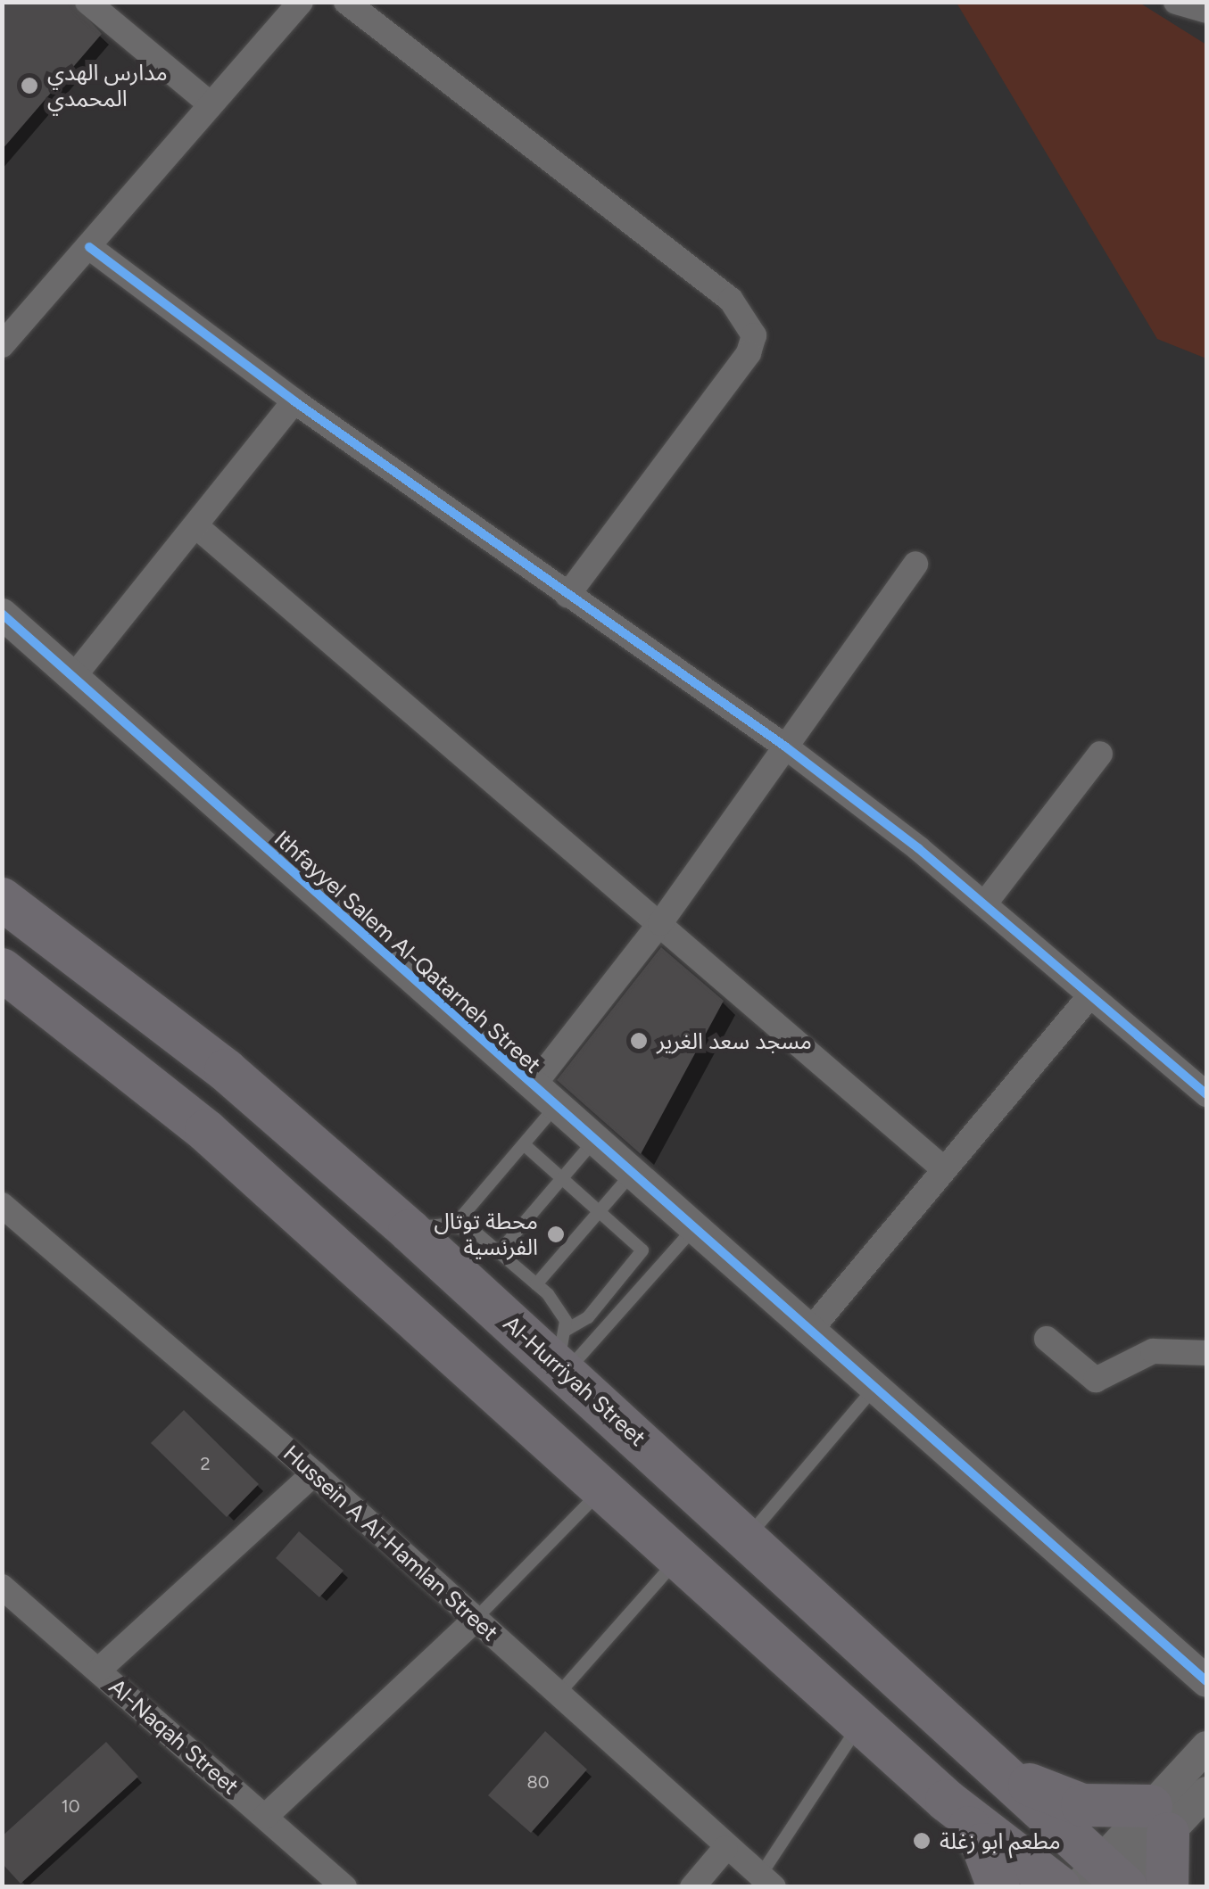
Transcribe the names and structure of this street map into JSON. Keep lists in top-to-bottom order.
{
  "streets": {
    "highway": ["Al-Hurriyah Street"],
    "street": ["Ithfayyel Salem Al-Qatarneh Street", "Hussein A Al-Hamlan Street", "Al-Naqah Street"]
  },
  "places": [
    "مدارس الهدي المحمدي",
    "مسجد سعد الغرير",
    "محطة توتال الفرنسية",
    "مطعم ابو زغلة"
  ],
  "house_numbers": ["2", "80", "10"]
}
